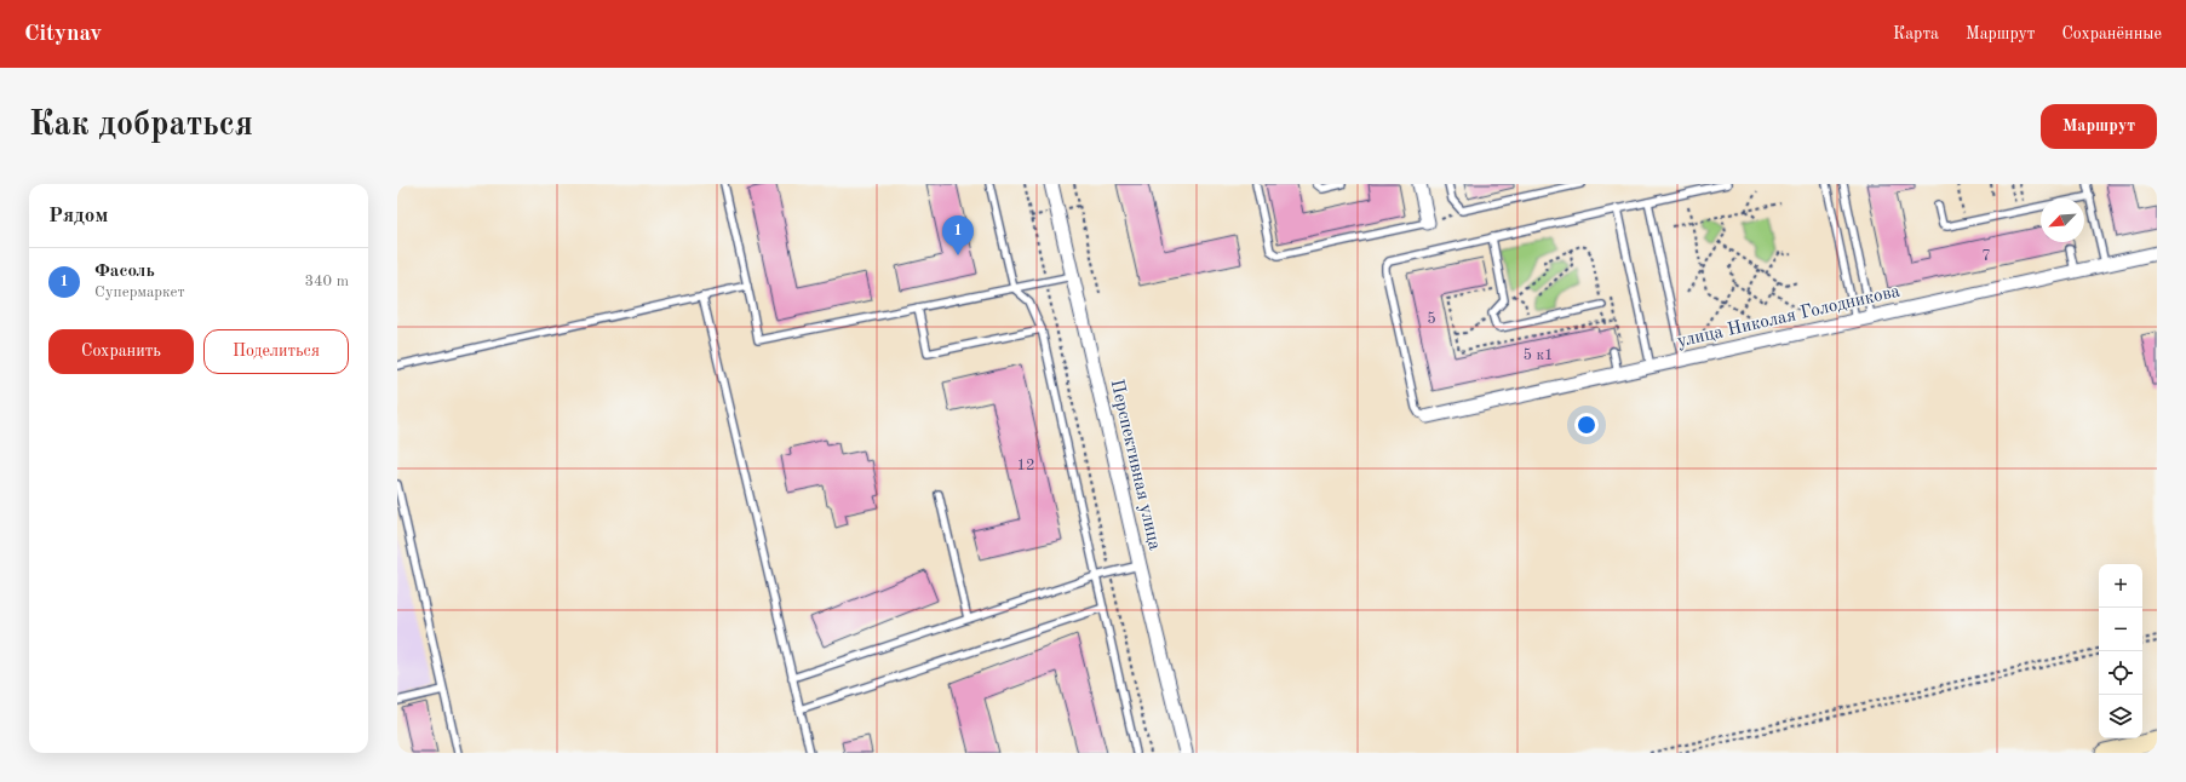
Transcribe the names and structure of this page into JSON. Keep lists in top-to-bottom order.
{
  "streets": {
    "street": ["улица Николая Голодникова", "Перспективная улица"]
  },
  "house_numbers": [
    "7",
    "5",
    "5 к1",
    "12"
  ],
  "north": "bottom left",
  "page": {
    "header": "Citynav",
    "nav": ["Карта", "Маршрут", "Сохранённые"],
    "buttons": [
      "Маршрут",
      ["Сохранить", "Поделиться"]
    ],
    "title": "Как добраться",
    "heading": "Рядом",
    "pins": "1",
    "list": [
      {
        "mark": "1",
        "name": "Фасоль",
        "note": "Супермаркет",
        "value": "340 m"
      }
    ],
    "map_buttons": ["+", "−"]
  }
}
